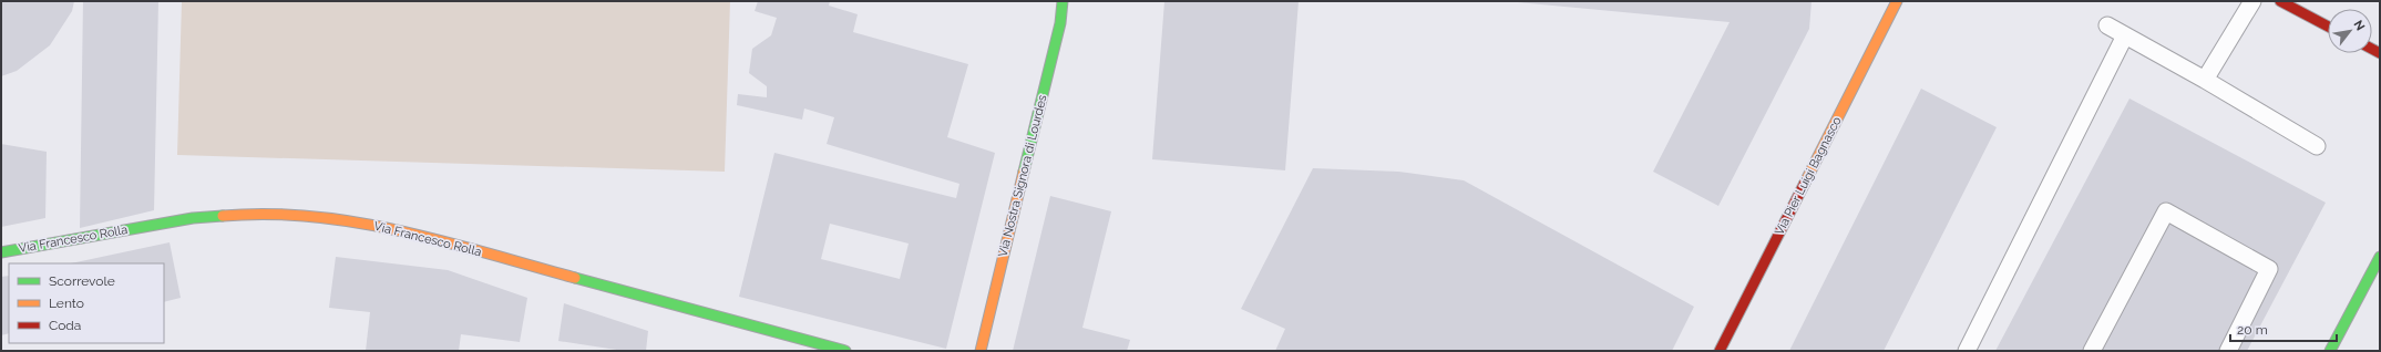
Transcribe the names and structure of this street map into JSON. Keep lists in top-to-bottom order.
{
  "streets": {
    "street": ["Via Nostra Signora di Lourdes", "Via Pier Luigi Bagnasco", "Via Francesco Rolla"]
  },
  "legend": ["Scorrevole", "Lento", "Coda"],
  "scale_bar": "20 m",
  "north": "top right"
}
